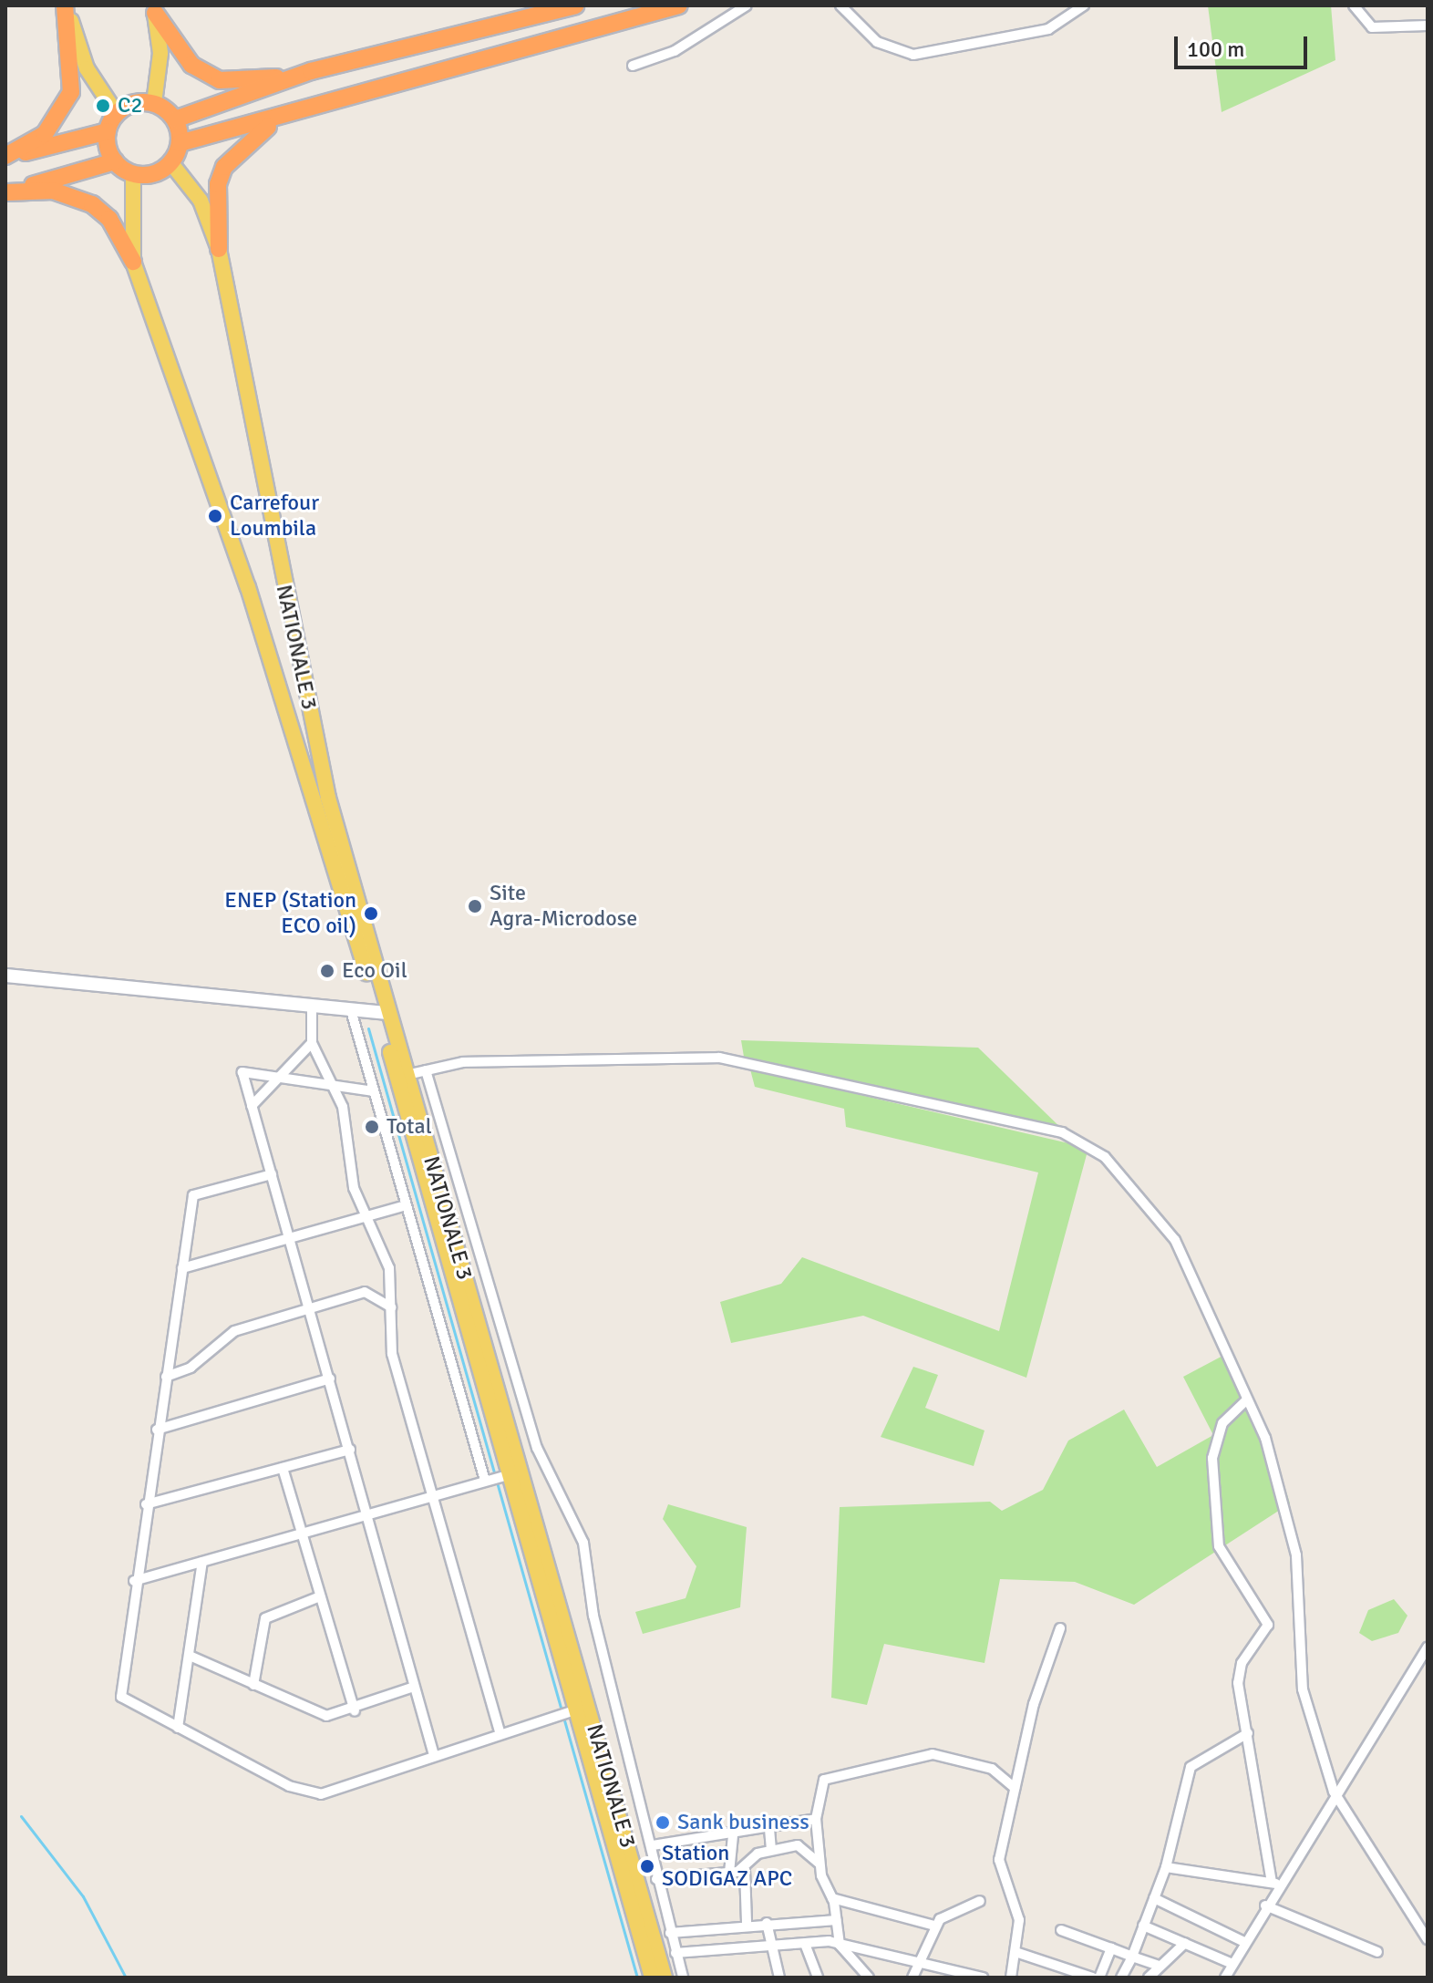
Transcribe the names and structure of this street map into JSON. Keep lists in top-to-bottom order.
{
  "streets": {
    "main road": ["NATIONALE 3"]
  },
  "places": [
    "C2",
    "Carrefour Loumbila",
    "Site Agra-Microdose",
    "ENEP (Station ECO oil)",
    "Eco Oil",
    "Total",
    "Sank business",
    "Station SODIGAZ APC"
  ],
  "scale_bar": "100 m"
}
